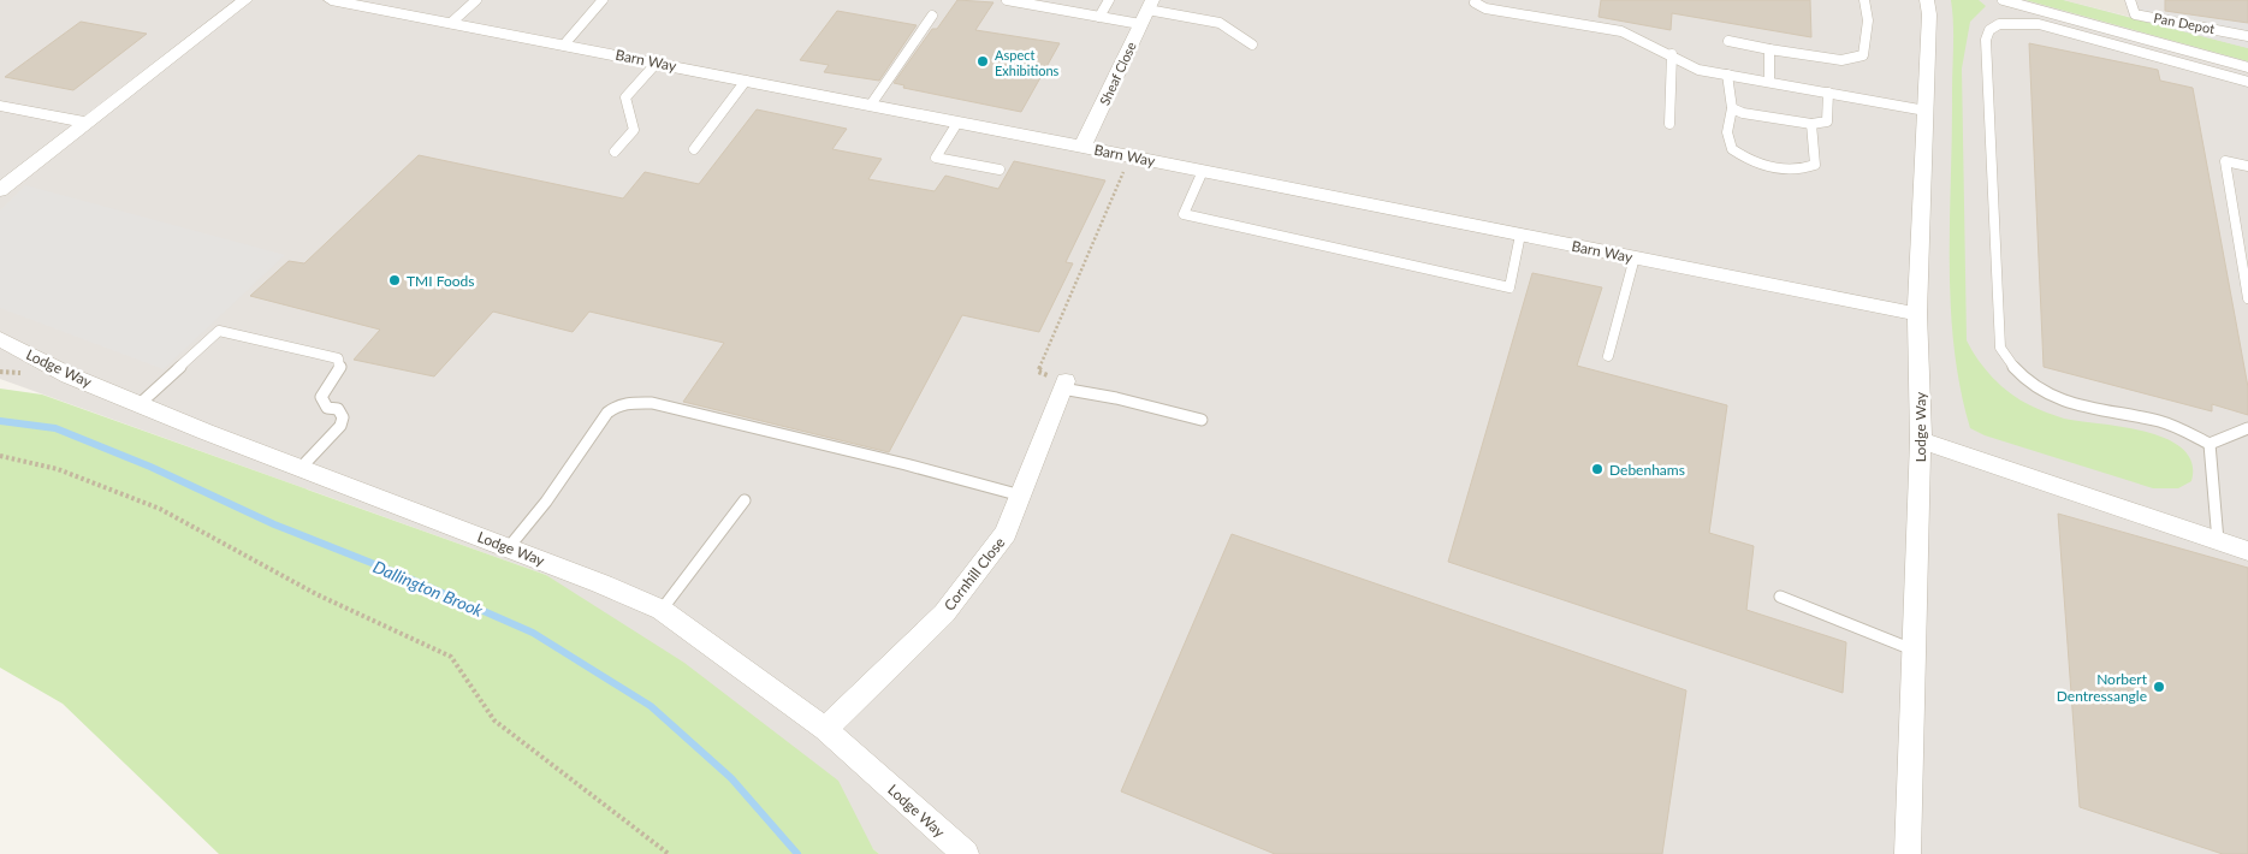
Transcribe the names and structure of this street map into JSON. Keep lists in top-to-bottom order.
{
  "streets": {
    "street": [
      "Barn Way",
      "Sheaf Close",
      "Lodge Way",
      "Cornhill Close"
    ],
    "lane": ["Pan Depot"]
  },
  "crossings": [
    ["Barn Way", "Sheaf Close"],
    ["Barn Way", "Lodge Way"],
    ["Lodge Way", "Cornhill Close"]
  ],
  "water": ["Dallington Brook"],
  "places": [
    "Aspect Exhibitions",
    "TMI Foods",
    "Debenhams",
    "Norbert Dentressangle"
  ]
}
